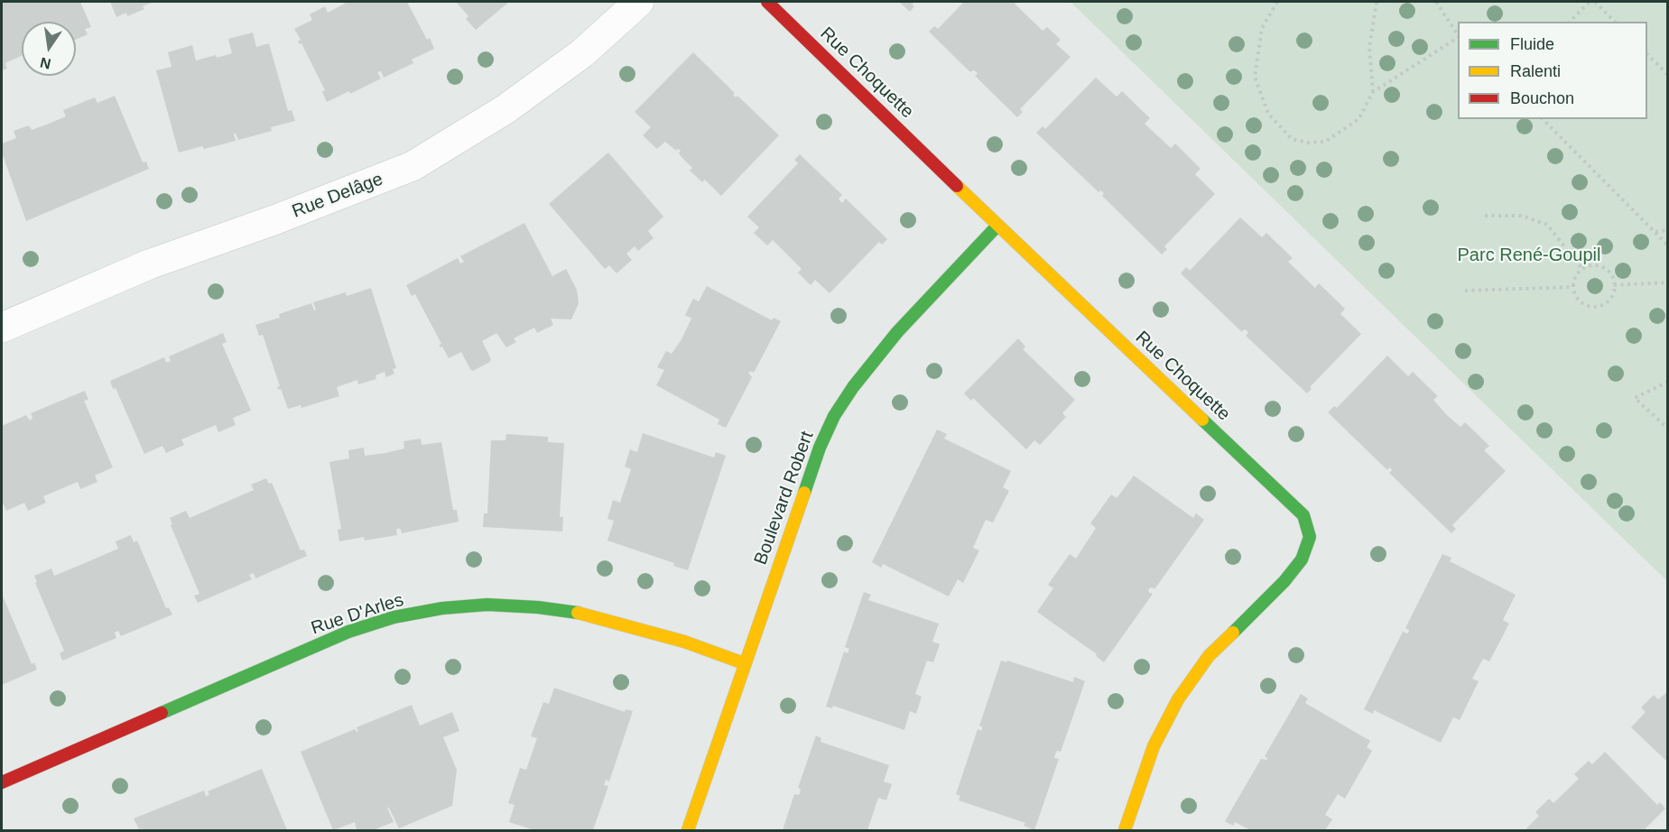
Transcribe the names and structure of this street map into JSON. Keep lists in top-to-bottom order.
{
  "streets": {
    "street": [
      "Rue Choquette",
      "Rue Delâge",
      "Boulevard Robert",
      "Rue D'Arles"
    ]
  },
  "crossings": [
    ["Rue Choquette", "Boulevard Robert"],
    ["Boulevard Robert", "Rue D'Arles"]
  ],
  "parks": ["Parc René-Goupil"],
  "legend": ["Fluide", "Ralenti", "Bouchon"],
  "north": "bottom"
}
